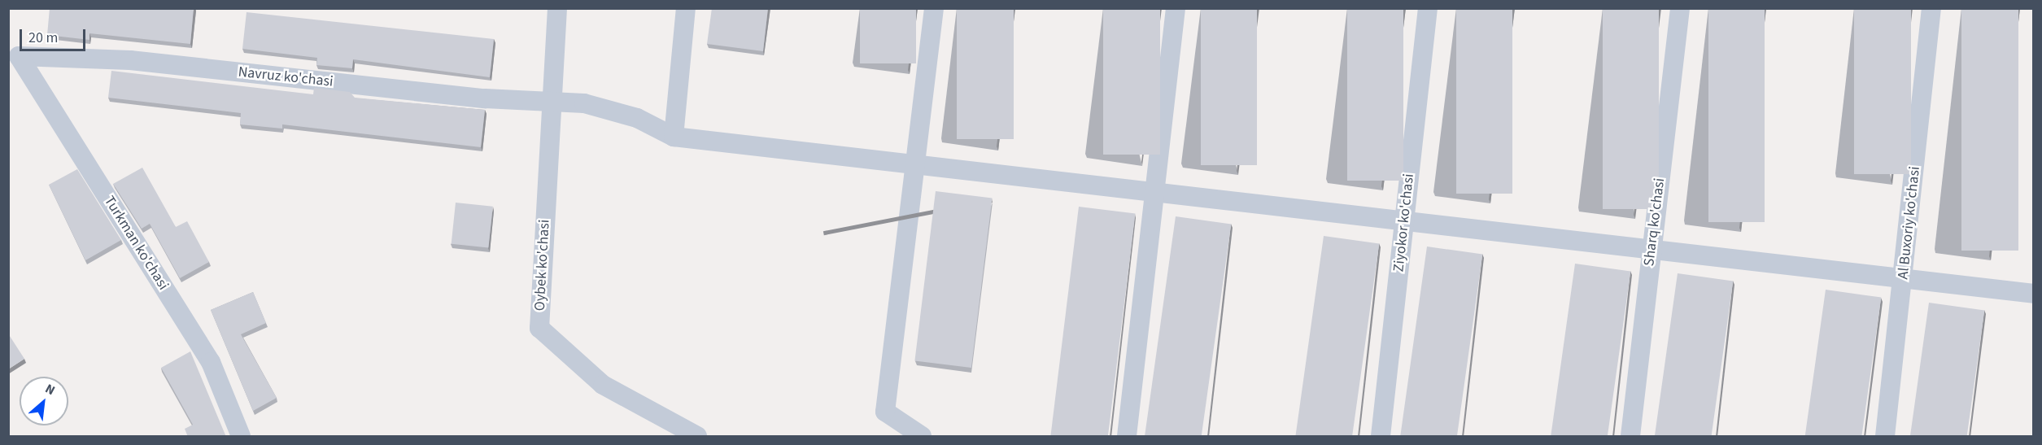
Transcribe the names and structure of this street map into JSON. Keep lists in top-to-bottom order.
{
  "streets": {
    "street": [
      "Navruz ko'chasi",
      "Sharq ko'chasi",
      "Ziyokor ko'chasi",
      "Al Buxoriy ko'chasi",
      "Turkman ko'chasi",
      "Oybek ko'chasi"
    ]
  },
  "crossings": [
    ["Navruz ko'chasi", "Sharq ko'chasi"],
    ["Navruz ko'chasi", "Ziyokor ko'chasi"],
    ["Navruz ko'chasi", "Al Buxoriy ko'chasi"],
    ["Navruz ko'chasi", "Turkman ko'chasi"],
    ["Navruz ko'chasi", "Oybek ko'chasi"]
  ],
  "scale_bar": "20 m",
  "north": "top right"
}
